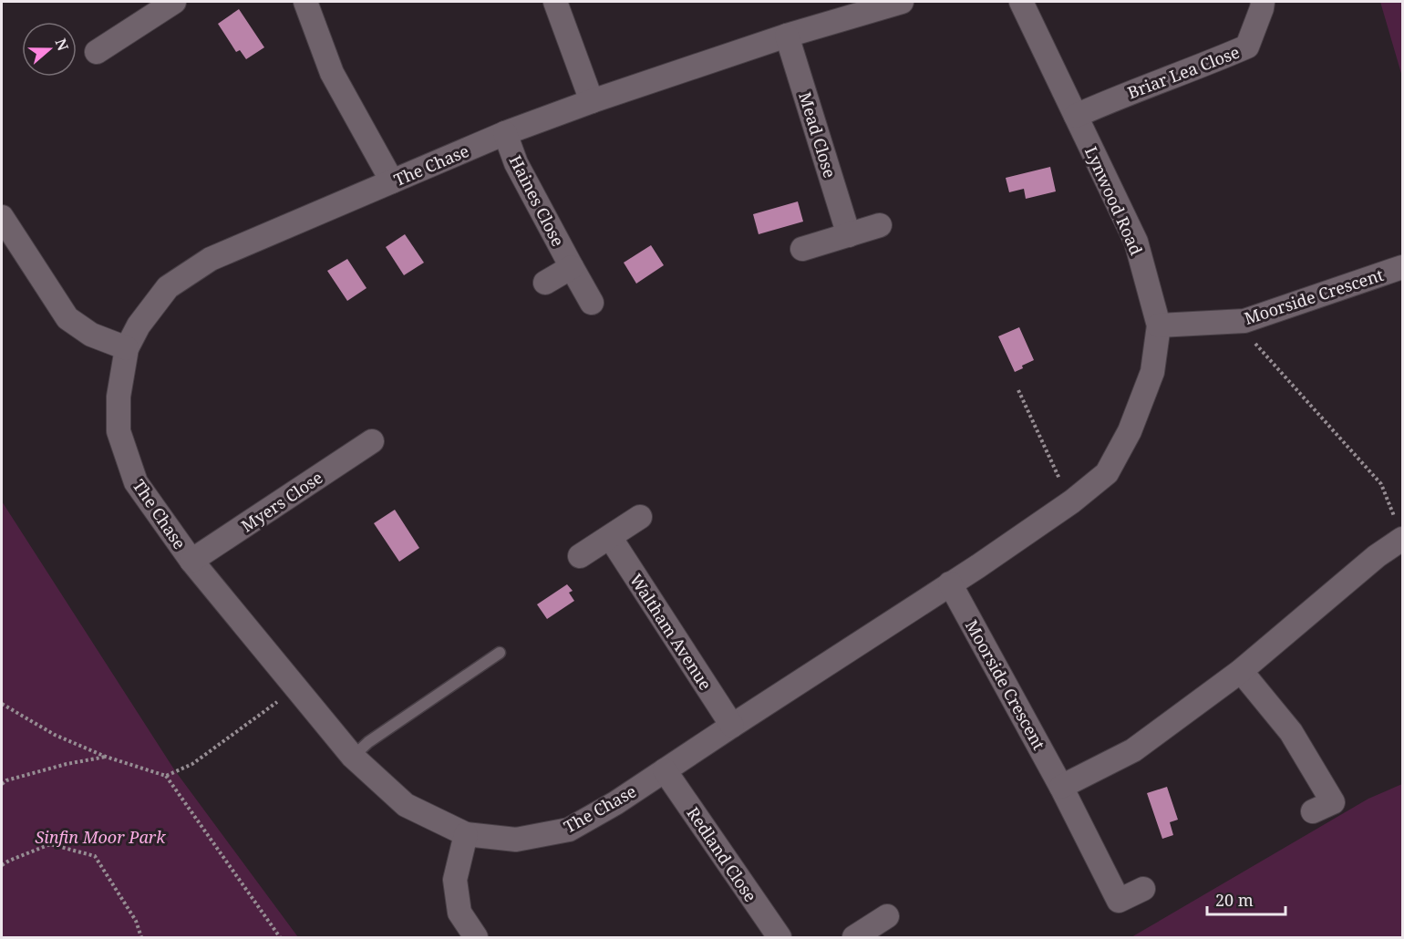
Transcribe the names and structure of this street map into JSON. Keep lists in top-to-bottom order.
{
  "streets": {
    "street": [
      "Briar Lea Close",
      "Mead Close",
      "The Chase",
      "Haines Close",
      "Lynwood Road",
      "Moorside Crescent",
      "Myers Close",
      "Waltham Avenue",
      "Redland Close"
    ]
  },
  "crossings": [
    ["Briar Lea Close", "Lynwood Road"],
    ["Mead Close", "The Chase"],
    ["The Chase", "Haines Close"],
    ["The Chase", "Lynwood Road"],
    ["The Chase", "Moorside Crescent"],
    ["The Chase", "Myers Close"],
    ["The Chase", "Waltham Avenue"],
    ["The Chase", "Redland Close"],
    ["Lynwood Road", "Moorside Crescent"]
  ],
  "parks": ["Sinfin Moor Park"],
  "scale_bar": "20 m",
  "north": "right"
}
